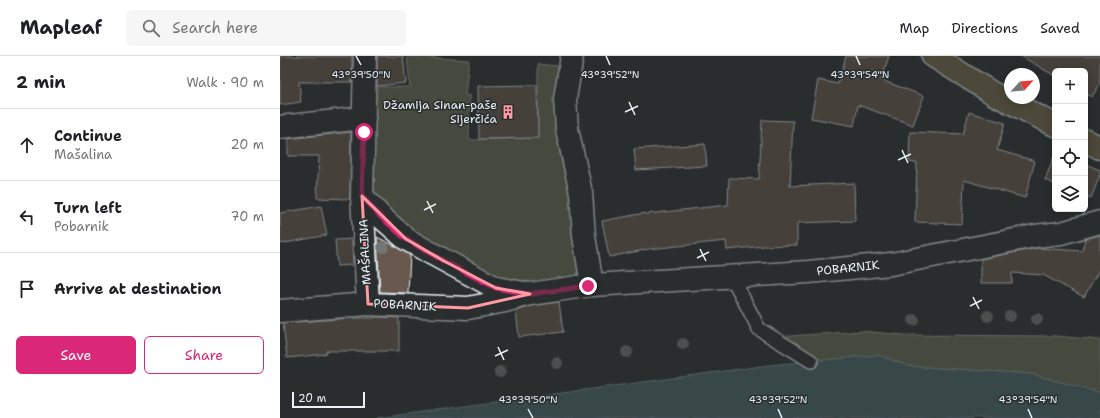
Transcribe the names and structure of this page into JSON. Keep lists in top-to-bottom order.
{
  "streets": {
    "street": ["MAŠALINA", "POBARNIK"]
  },
  "crossings": [
    ["MAŠALINA", "POBARNIK"]
  ],
  "places": {
    "building": ["Džamija Sinan-paše Sijerčića"]
  },
  "scale_bar": "20 m",
  "north": "top right",
  "page": {
    "header": "Mapleaf",
    "search": "Search here",
    "nav": ["Map", "Directions", "Saved"],
    "heading": ["2 min", "Walk · 90 m"],
    "map_buttons": ["+", "−"],
    "list": [
      ["Continue", "Mašalina", "20 m"],
      ["Turn left", "Pobarnik", "70 m"],
      "Arrive at destination"
    ],
    "buttons": ["Save", "Share"],
    "scale": "20 m"
  },
  "coordinates": ["43°39'50\"N", "43°39'52\"N", "43°39'54\"N"]
}
